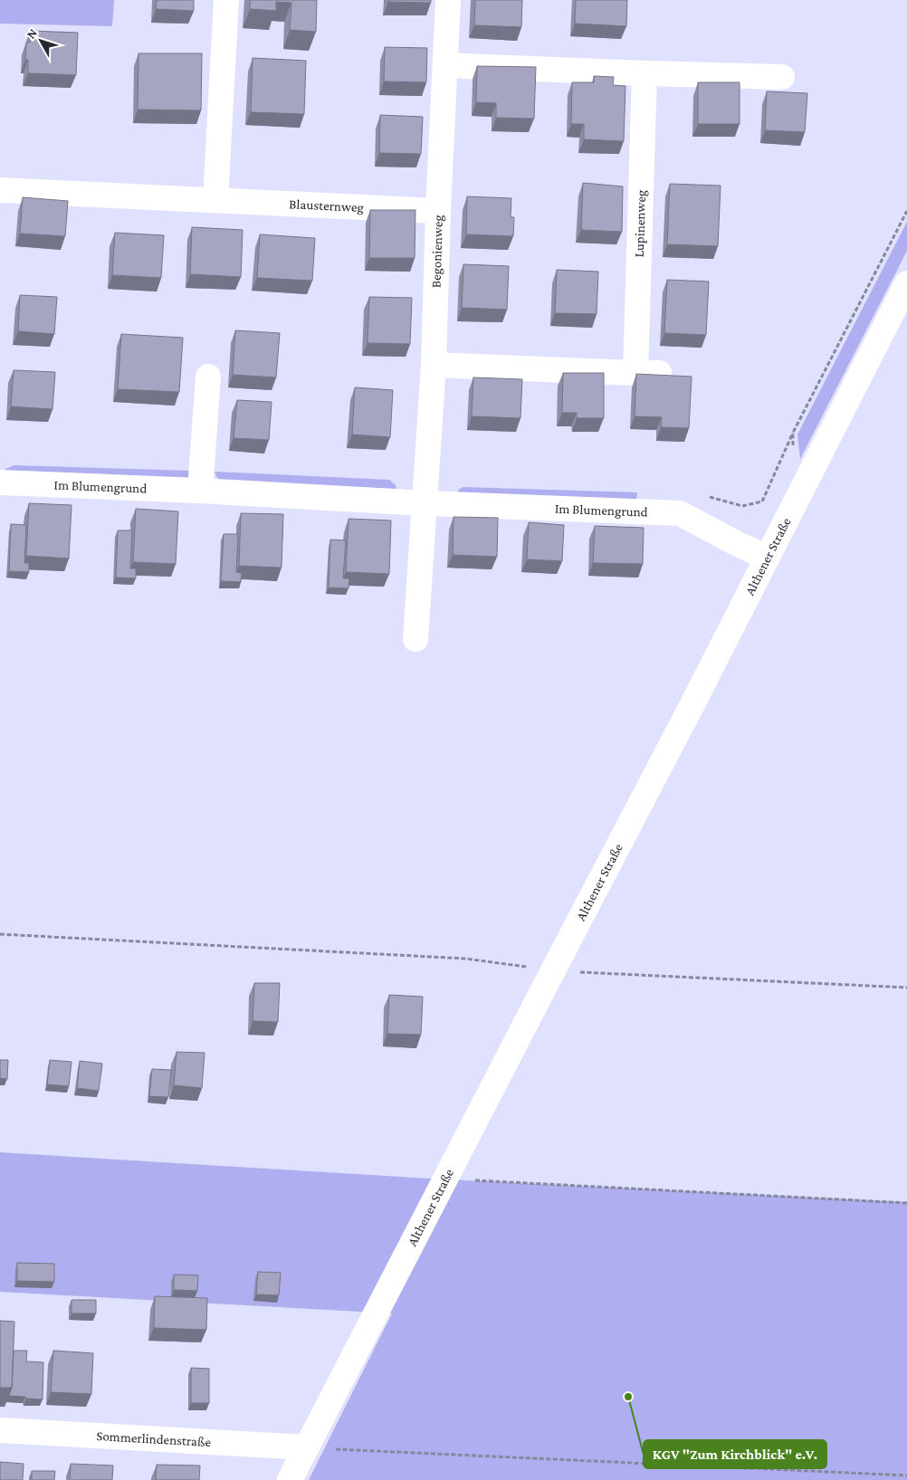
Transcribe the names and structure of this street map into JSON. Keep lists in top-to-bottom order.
{
  "streets": {
    "street": [
      "Blausternweg",
      "Lupinenweg",
      "Begonienweg",
      "Im Blumengrund",
      "Althener Straße",
      "Sommerlindenstraße"
    ]
  },
  "crossings": [
    ["Blausternweg", "Begonienweg"],
    ["Lupinenweg", "Begonienweg"],
    ["Begonienweg", "Im Blumengrund"],
    ["Im Blumengrund", "Althener Straße"],
    ["Althener Straße", "Sommerlindenstraße"]
  ],
  "places": ["KGV \"Zum Kirchblick\" e.V."],
  "north": "top left"
}
